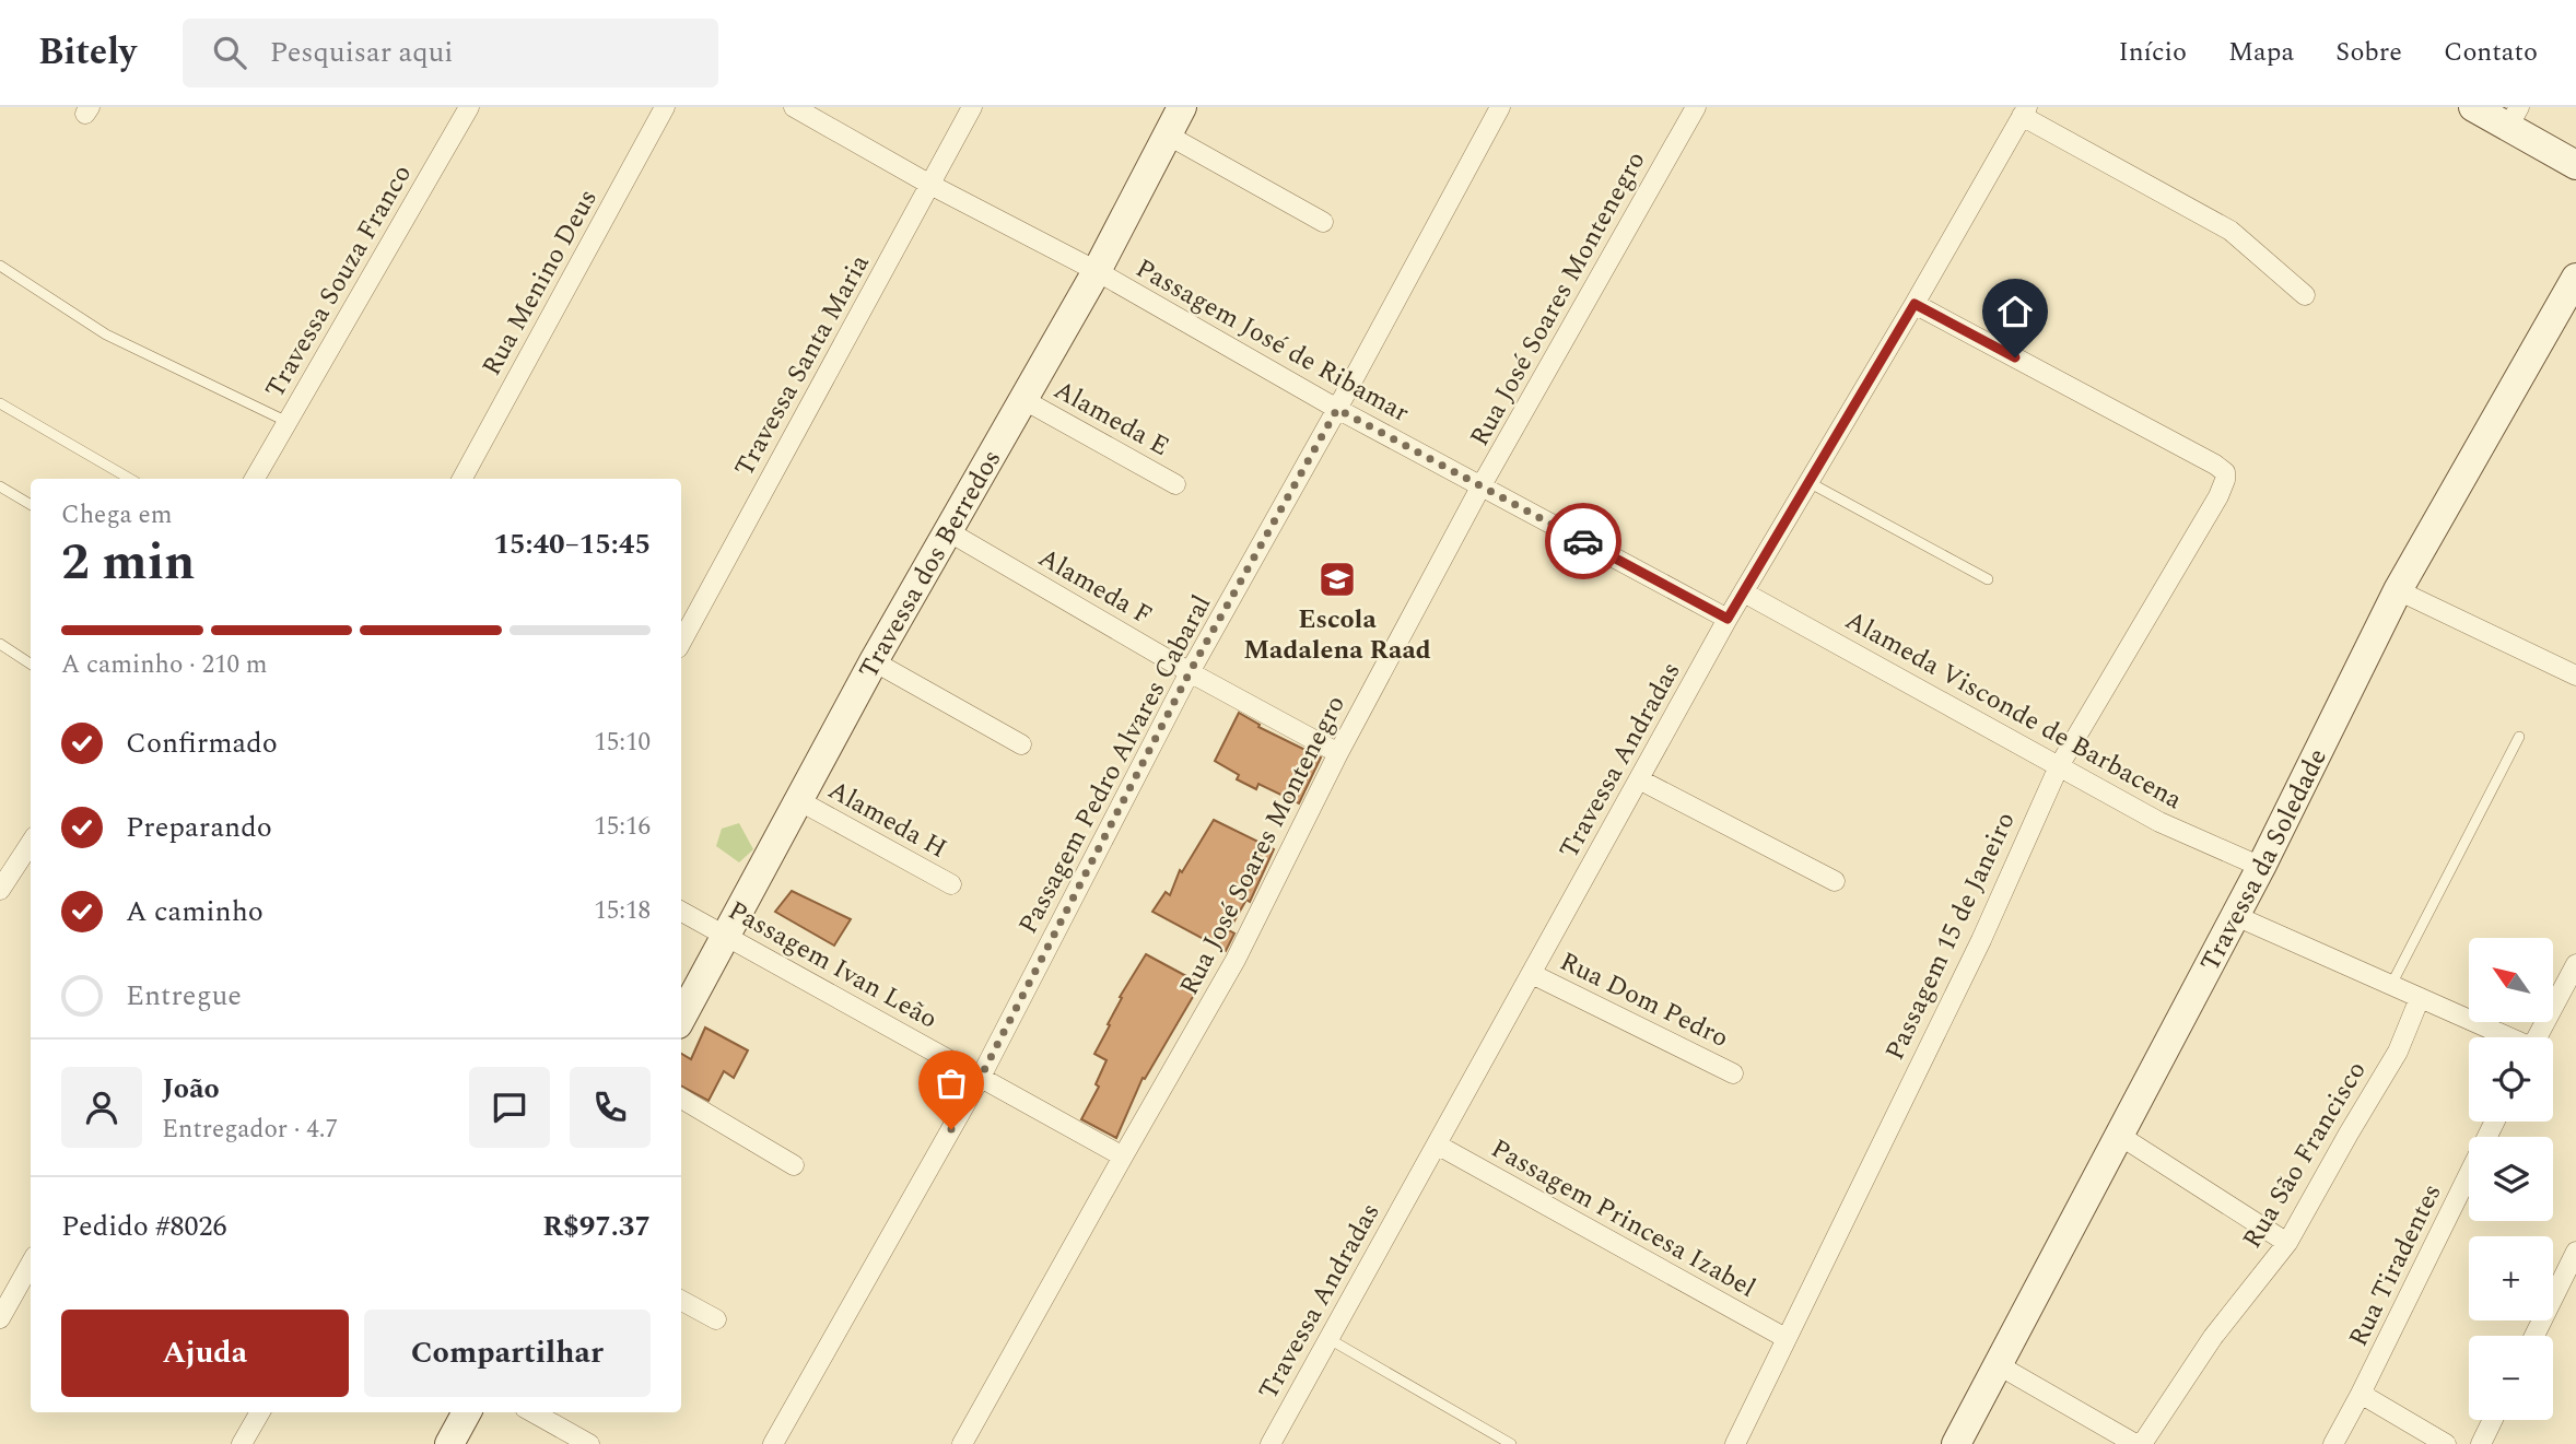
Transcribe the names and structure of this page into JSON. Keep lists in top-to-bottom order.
{
  "streets": {
    "main road": ["Travessa dos Berredos", "Travessa da Soledade"],
    "street": [
      "Travessa Souza Franco",
      "Rua Menino Deus",
      "Rua José Soares Montenegro",
      "Passagem José de Ribamar",
      "Travessa Santa Maria",
      "Alameda E",
      "Alameda F",
      "Alameda Visconde de Barbacena",
      "Travessa Andradas",
      "Passagem Pedro Alvares Cabaral",
      "Alameda H",
      "Passagem 15 de Janeiro",
      "Passagem Ivan Leão",
      "Rua Dom Pedro",
      "Rua São Francisco",
      "Passagem Princesa Izabel",
      "Rua Tiradentes"
    ]
  },
  "crossings": [
    ["Rua José Soares Montenegro", "Passagem José de Ribamar"],
    ["Rua José Soares Montenegro", "Alameda F"],
    ["Rua José Soares Montenegro", "Passagem Ivan Leão"],
    ["Passagem José de Ribamar", "Travessa Santa Maria"],
    ["Passagem José de Ribamar", "Travessa dos Berredos"],
    ["Passagem José de Ribamar", "Travessa Andradas"],
    ["Passagem José de Ribamar", "Passagem Pedro Alvares Cabaral"],
    ["Alameda E", "Travessa dos Berredos"],
    ["Travessa dos Berredos", "Alameda F"],
    ["Travessa dos Berredos", "Alameda H"],
    ["Travessa dos Berredos", "Passagem Ivan Leão"],
    ["Alameda F", "Passagem Pedro Alvares Cabaral"],
    ["Alameda Visconde de Barbacena", "Travessa Andradas"],
    ["Alameda Visconde de Barbacena", "Travessa da Soledade"],
    ["Alameda Visconde de Barbacena", "Passagem 15 de Janeiro"],
    ["Travessa Andradas", "Passagem 15 de Janeiro"],
    ["Travessa Andradas", "Rua Dom Pedro"],
    ["Travessa Andradas", "Passagem Princesa Izabel"],
    ["Passagem Pedro Alvares Cabaral", "Passagem Ivan Leão"],
    ["Passagem 15 de Janeiro", "Passagem Princesa Izabel"]
  ],
  "places": {
    "school or university": ["Escola Madalena Raad"]
  },
  "north": "top left",
  "page": {
    "header": "Bitely",
    "search": "Pesquisar aqui",
    "nav": [
      "Início",
      "Mapa",
      "Sobre",
      "Contato"
    ],
    "heading": ["2 min", "Chega em", "15:40–15:45"],
    "panel": [
      "João",
      "Entregador · 4.7",
      "Pedido #8026",
      "R$97.37"
    ],
    "bar": "A caminho · 210 m",
    "list": [
      ["Confirmado", "15:10"],
      ["Preparando", "15:16"],
      ["A caminho", "15:18"],
      "Entregue"
    ],
    "map_buttons": ["+", "−"],
    "buttons": ["Ajuda", "Compartilhar"]
  }
}
